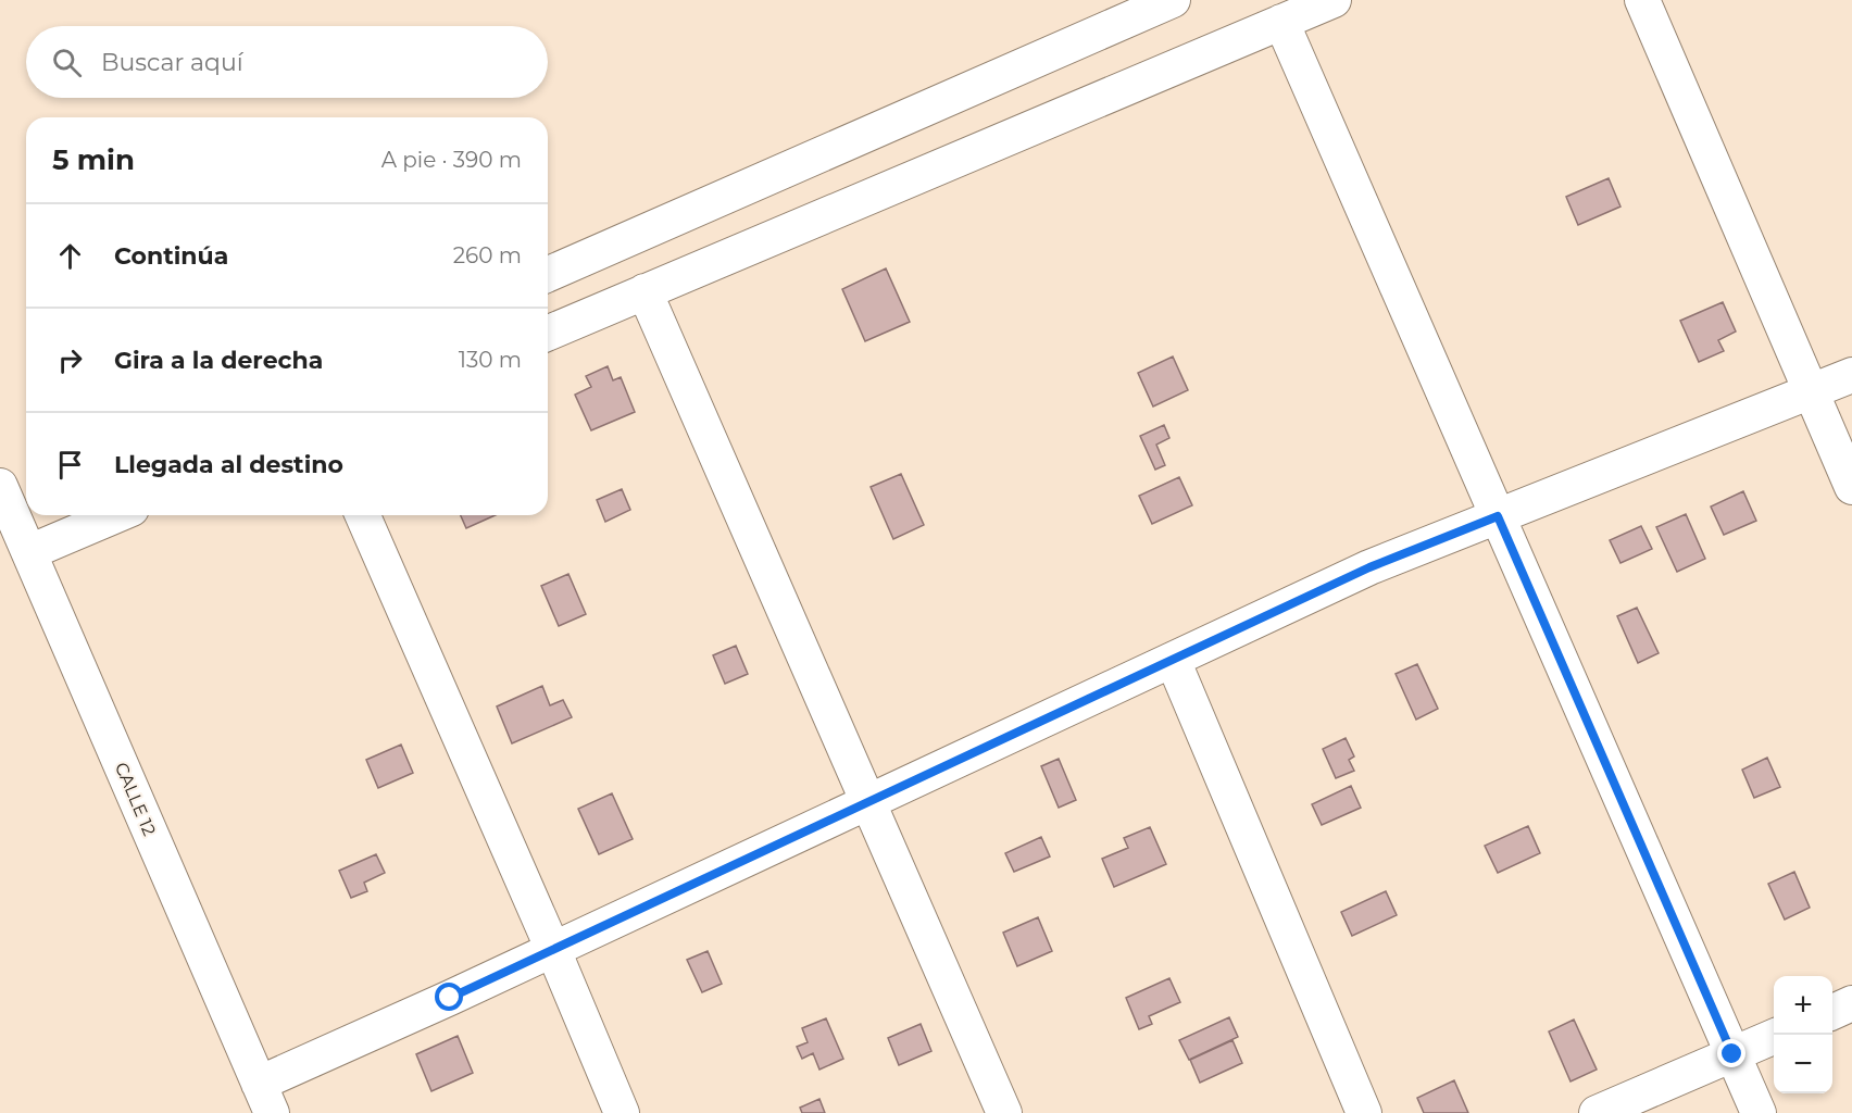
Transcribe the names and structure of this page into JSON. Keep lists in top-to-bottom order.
{
  "streets": {
    "street": ["CALLE 12"]
  },
  "page": {
    "search": "Buscar aquí",
    "heading": ["5 min", "A pie · 390 m"],
    "list": [
      ["Continúa", "260 m"],
      ["Gira a la derecha", "130 m"],
      "Llegada al destino"
    ],
    "map_buttons": ["+", "−"]
  }
}
